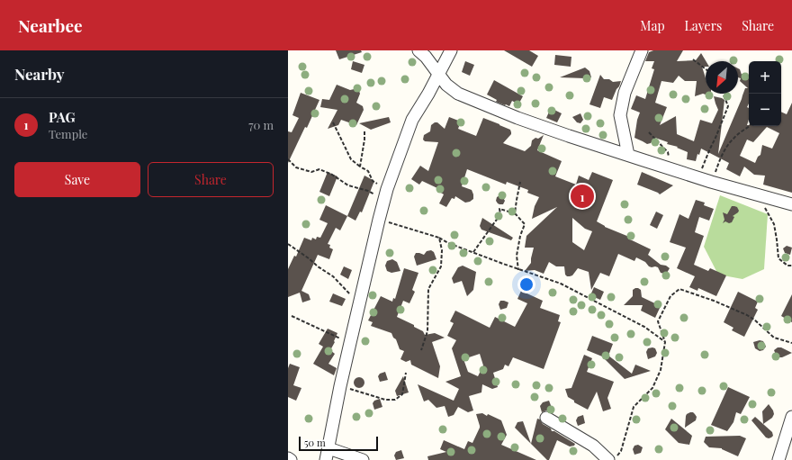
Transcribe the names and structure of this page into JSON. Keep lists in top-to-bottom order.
{
  "scale_bar": "50 m",
  "north": "bottom left",
  "page": {
    "header": "Nearbee",
    "nav": ["Map", "Layers", "Share"],
    "heading": "Nearby",
    "map_buttons": ["+", "−"],
    "list": [
      {
        "mark": "1",
        "name": "PAG",
        "note": "Temple",
        "value": "70 m"
      }
    ],
    "buttons": ["Save", "Share"],
    "pins": "1",
    "scale": "50 m"
  }
}
